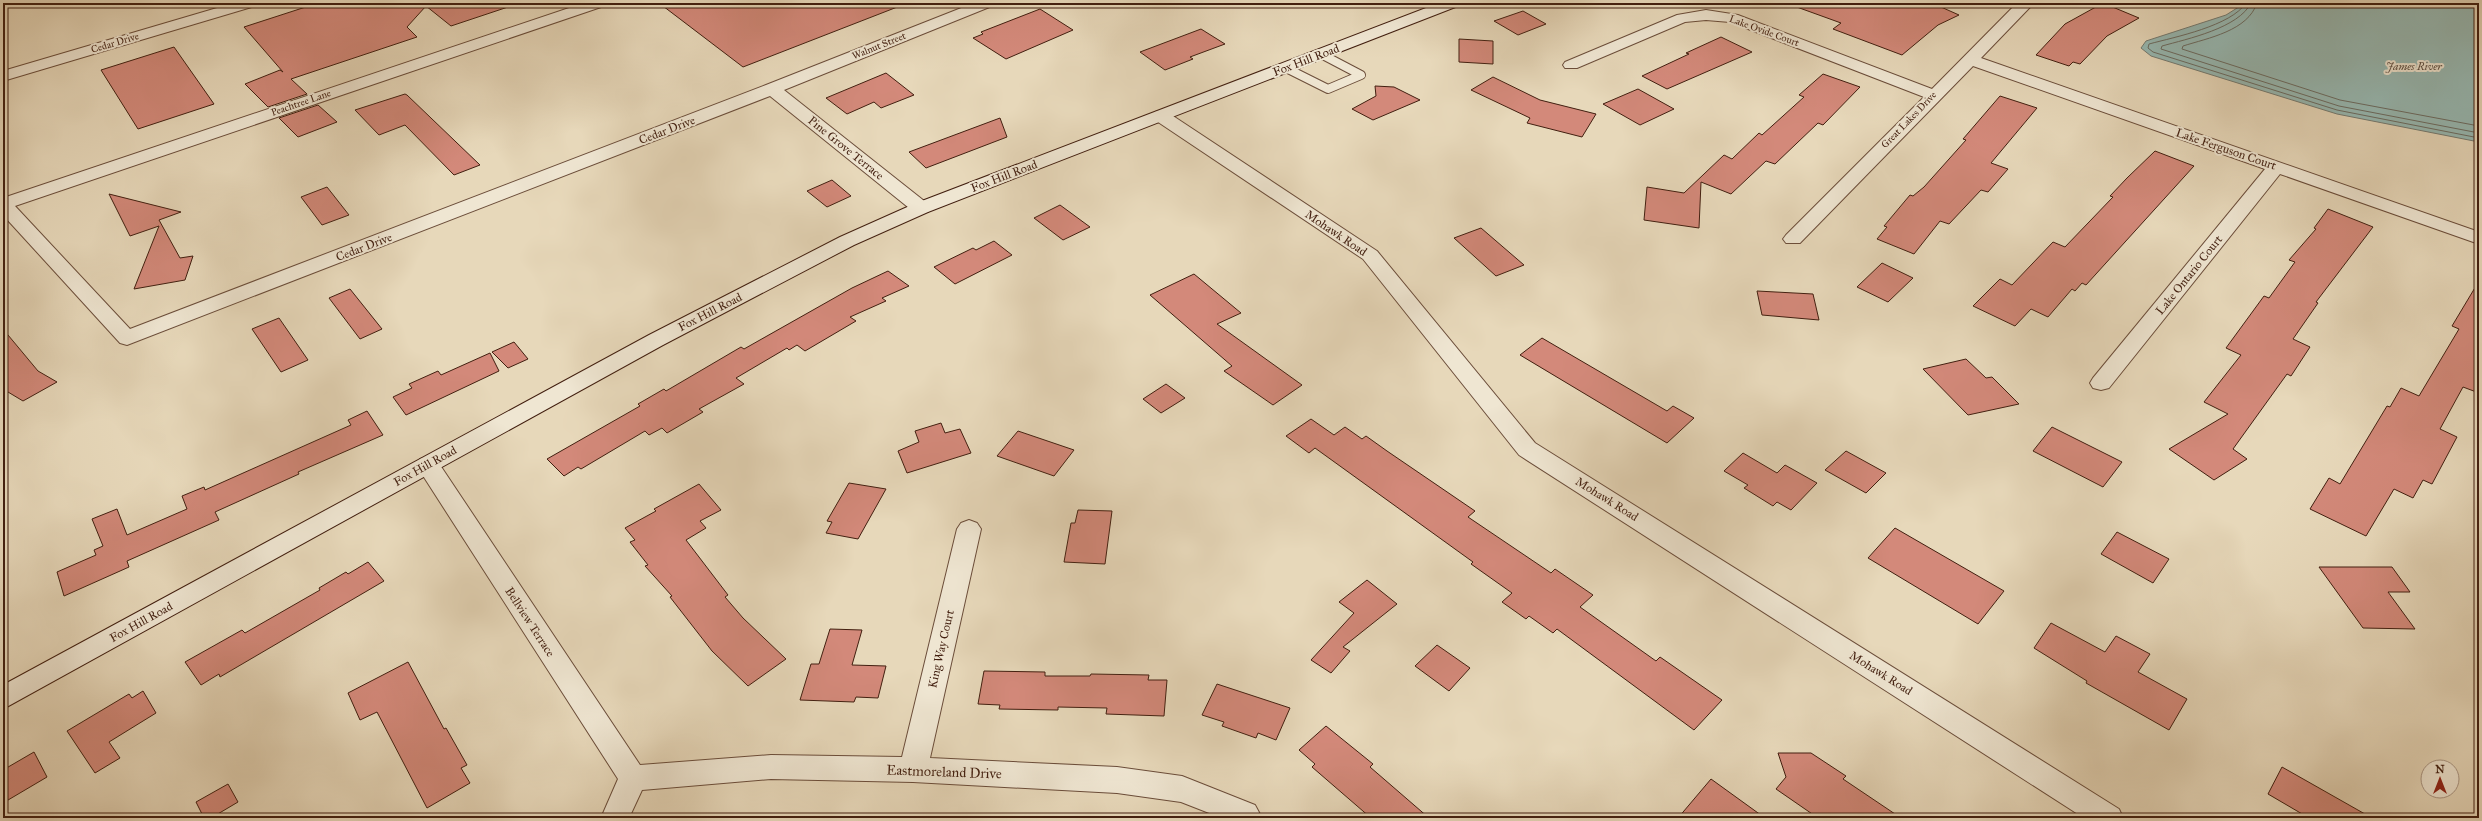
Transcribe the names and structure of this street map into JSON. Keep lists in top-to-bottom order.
{
  "streets": {
    "street": [
      "Lake Ovide Court",
      "Cedar Drive",
      "Walnut Street",
      "Fox Hill Road",
      "Peachtree Lane",
      "Great Lakes Drive",
      "Pine Grove Terrace",
      "Lake Ferguson Court",
      "Mohawk Road",
      "Lake Ontario Court",
      "Bellview Terrace",
      "King Way Court",
      "Eastmoreland Drive"
    ]
  },
  "crossings": [
    ["Lake Ovide Court", "Great Lakes Drive"],
    ["Cedar Drive", "Walnut Street"],
    ["Cedar Drive", "Peachtree Lane"],
    ["Cedar Drive", "Pine Grove Terrace"],
    ["Walnut Street", "Pine Grove Terrace"],
    ["Fox Hill Road", "Pine Grove Terrace"],
    ["Fox Hill Road", "Mohawk Road"],
    ["Fox Hill Road", "Bellview Terrace"],
    ["Great Lakes Drive", "Lake Ferguson Court"],
    ["Lake Ferguson Court", "Lake Ontario Court"],
    ["Bellview Terrace", "Eastmoreland Drive"],
    ["King Way Court", "Eastmoreland Drive"]
  ],
  "water": ["James River"],
  "north": "top"
}
